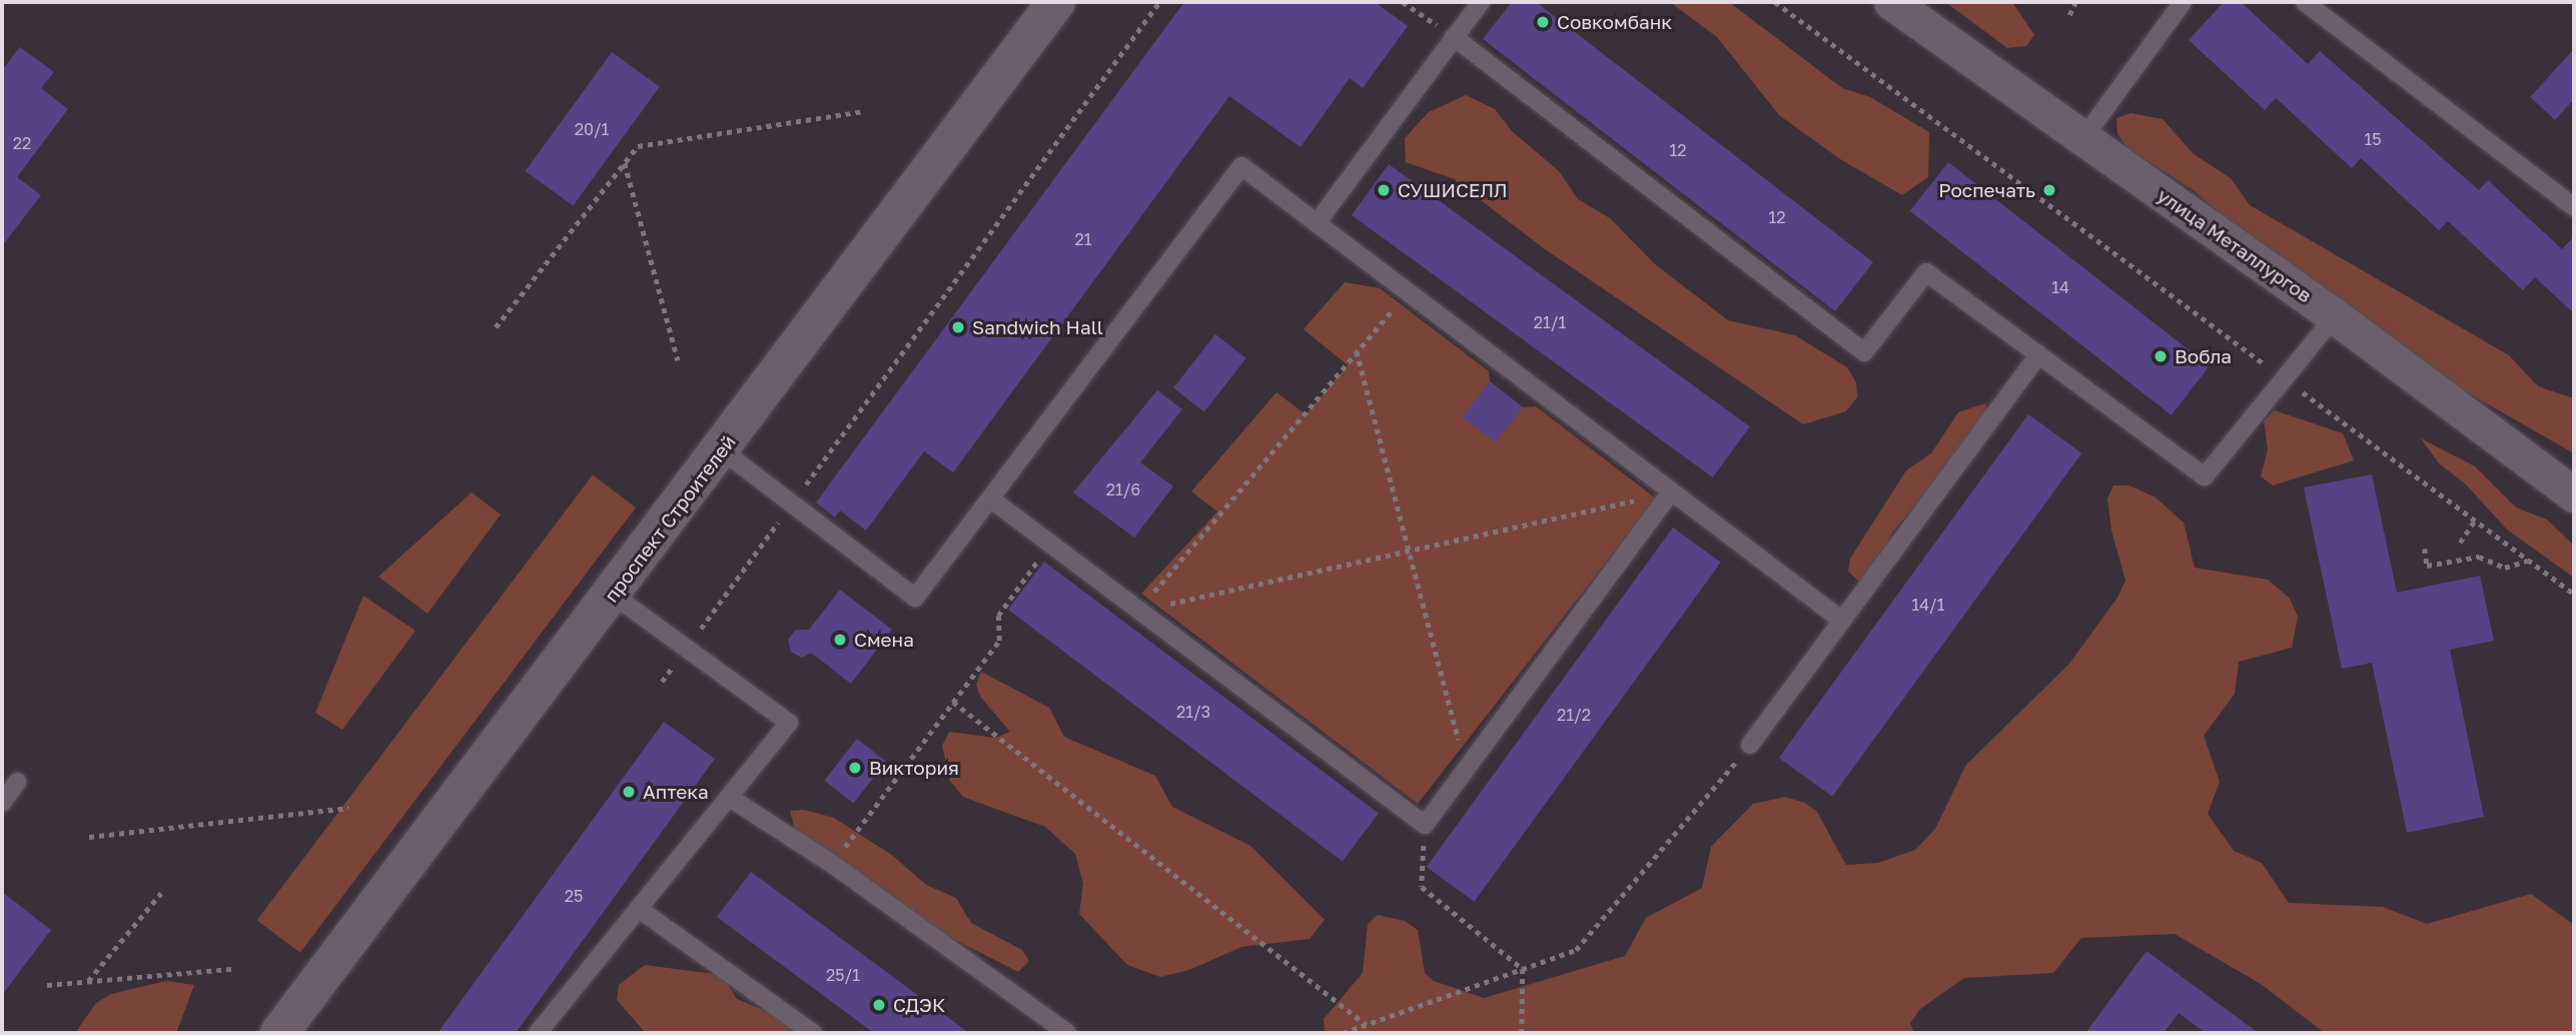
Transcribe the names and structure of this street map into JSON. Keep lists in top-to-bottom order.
{
  "streets": {
    "street": ["улица Металлургов", "проспект Строителей"]
  },
  "places": [
    "Совкомбанк",
    "СУШИСЕЛЛ",
    "Роспечать",
    "Sandwich Hall",
    "Вобла",
    "Смена",
    "Виктория",
    "Аптека",
    "СДЭК"
  ],
  "house_numbers": [
    "20/1",
    "15",
    "22",
    "12",
    "12",
    "21",
    "14",
    "21/1",
    "21/6",
    "14/1",
    "21/3",
    "21/2",
    "25",
    "25/1"
  ]
}
